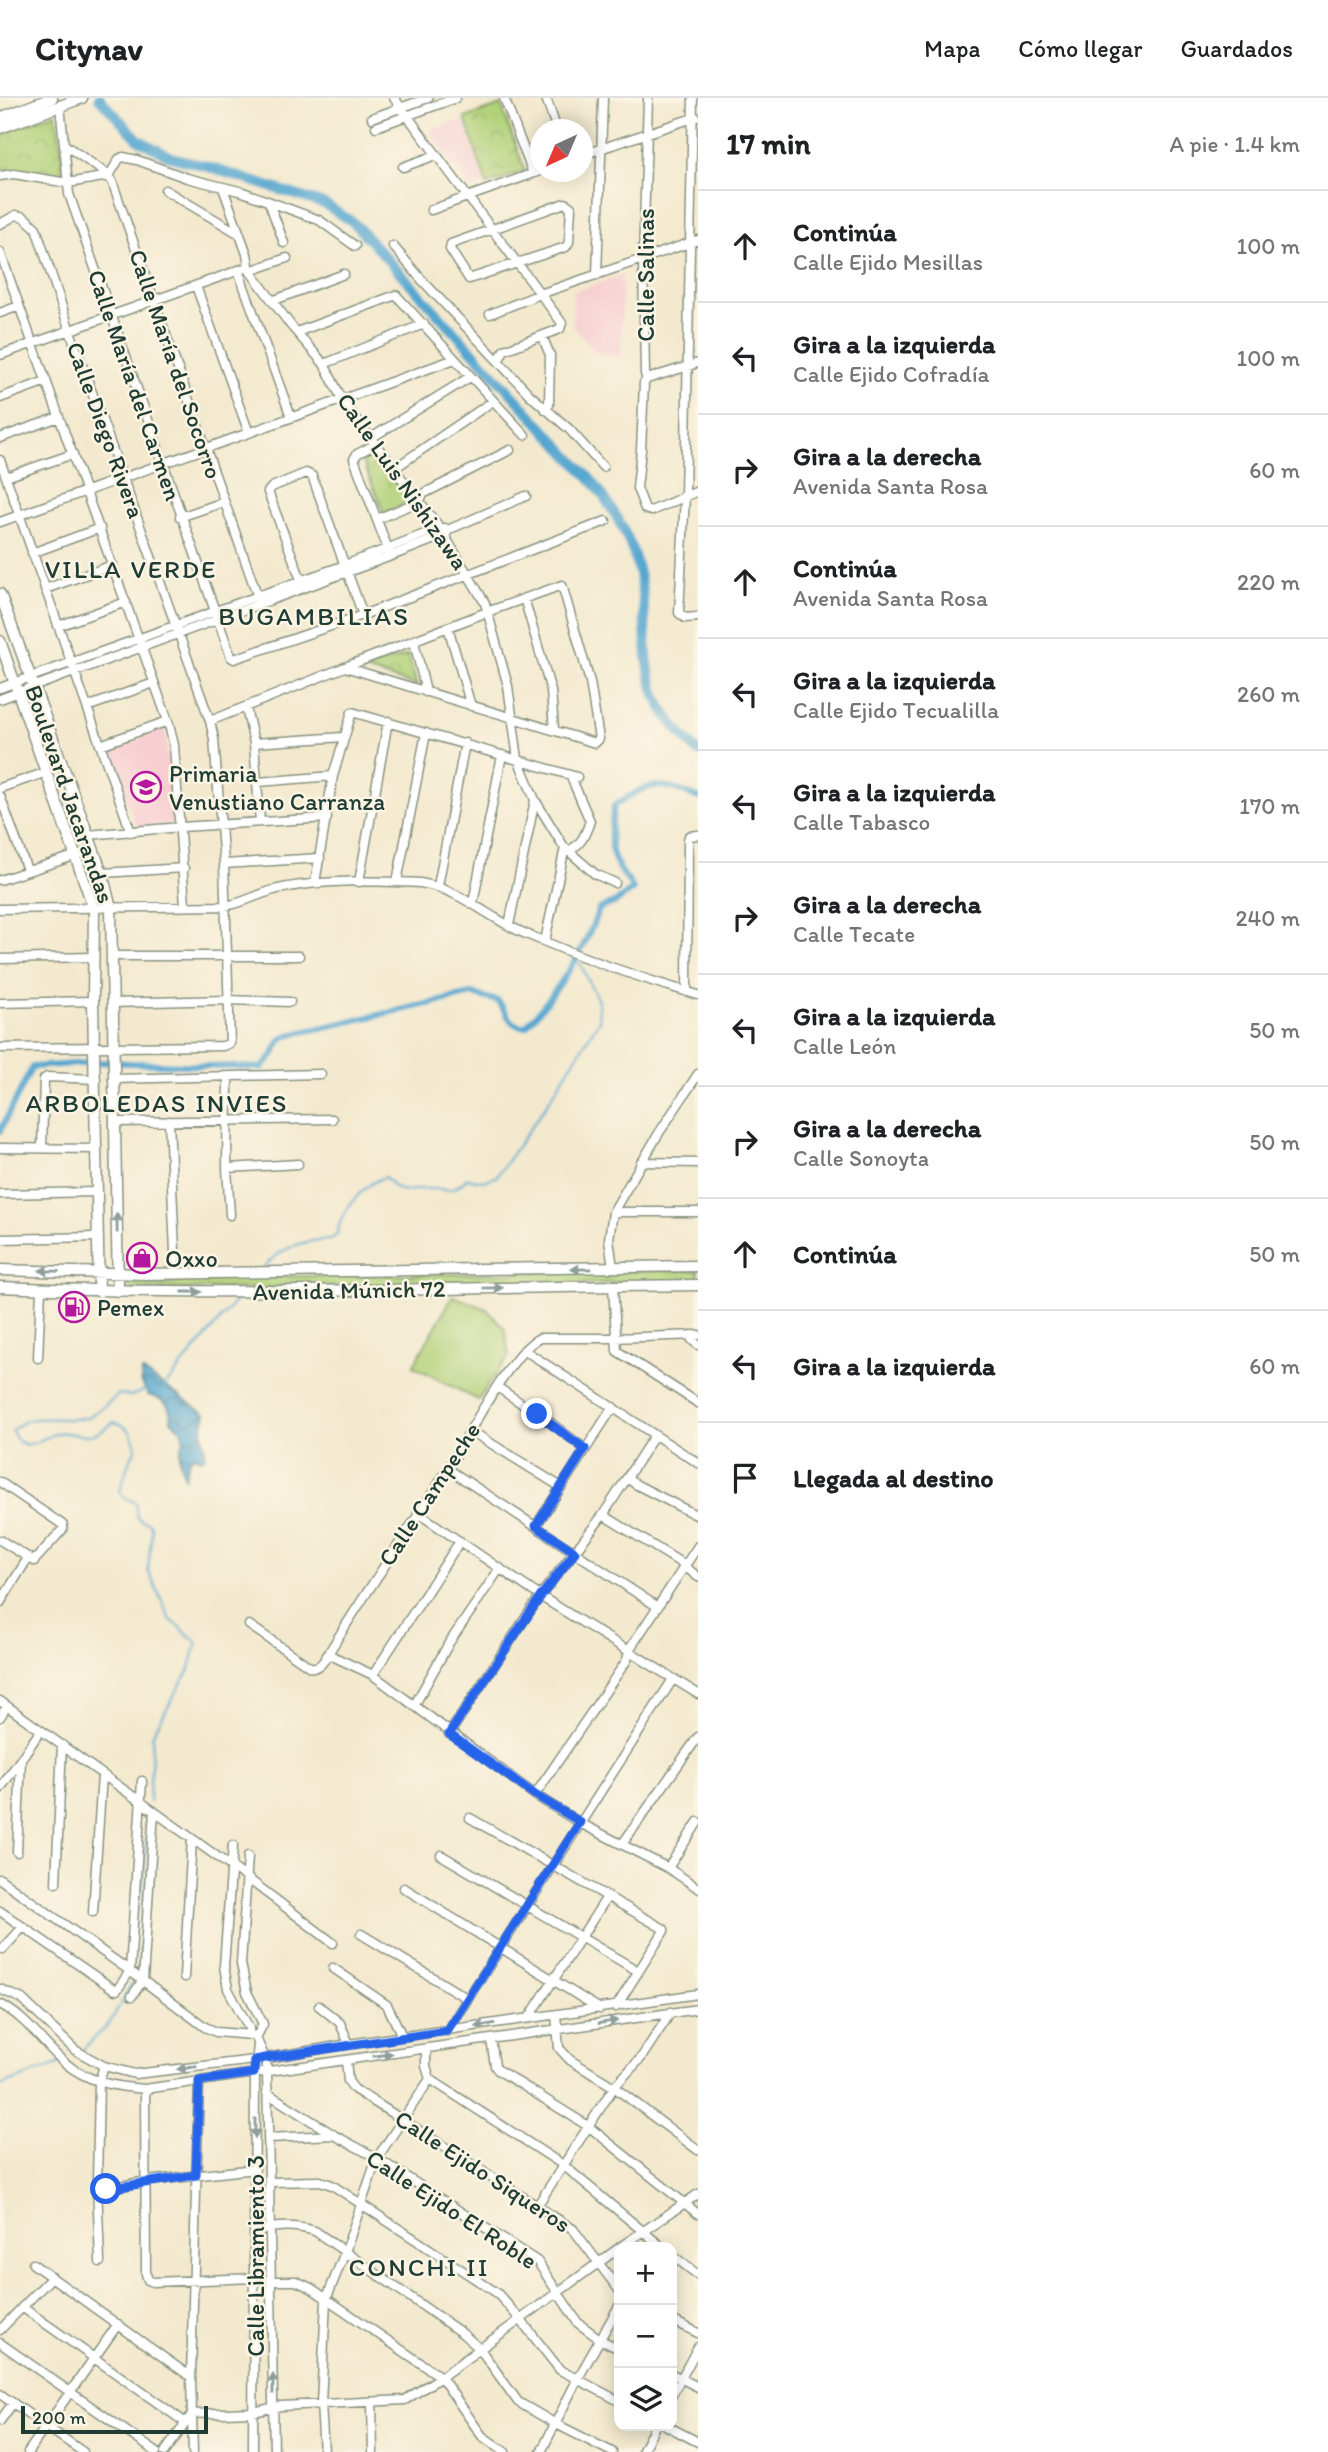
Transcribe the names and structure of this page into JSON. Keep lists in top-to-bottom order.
{
  "streets": {
    "main road": ["Boulevard Jacarandas", "Avenida Múnich 72"],
    "street": [
      "Calle Salinas",
      "Calle María del Socorro",
      "Calle María del Carmen",
      "Calle Diego Rivera",
      "Calle Luis Nishizawa",
      "Calle Campeche",
      "Calle Ejido Siqueros",
      "Calle Ejido El Roble",
      "Calle Libramiento 3"
    ]
  },
  "crossings": [
    ["Calle Diego Rivera", "Boulevard Jacarandas"],
    ["Boulevard Jacarandas", "Avenida Múnich 72"],
    ["Calle Ejido El Roble", "Calle Libramiento 3"]
  ],
  "districts": [
    "VILLA VERDE",
    "BUGAMBILIAS",
    "ARBOLEDAS INVIES",
    "CONCHI II"
  ],
  "places": {
    "school or university": ["Primaria Venustiano Carranza"],
    "shop": ["Oxxo"],
    "fuel station": ["Pemex"]
  },
  "scale_bar": "200 m",
  "north": "bottom left",
  "page": {
    "header": "Citynav",
    "nav": ["Mapa", "Cómo llegar", "Guardados"],
    "heading": ["17 min", "A pie · 1.4 km"],
    "list": [
      ["Continúa", "Calle Ejido Mesillas", "100 m"],
      ["Gira a la izquierda", "Calle Ejido Cofradía", "100 m"],
      ["Gira a la derecha", "Avenida Santa Rosa", "60 m"],
      ["Continúa", "Avenida Santa Rosa", "220 m"],
      ["Gira a la izquierda", "Calle Ejido Tecualilla", "260 m"],
      ["Gira a la izquierda", "Calle Tabasco", "170 m"],
      ["Gira a la derecha", "Calle Tecate", "240 m"],
      ["Gira a la izquierda", "Calle León", "50 m"],
      ["Gira a la derecha", "Calle Sonoyta", "50 m"],
      ["Continúa", "50 m"],
      ["Gira a la izquierda", "60 m"],
      "Llegada al destino"
    ],
    "map_buttons": ["+", "−"],
    "scale": "200 m"
  }
}
